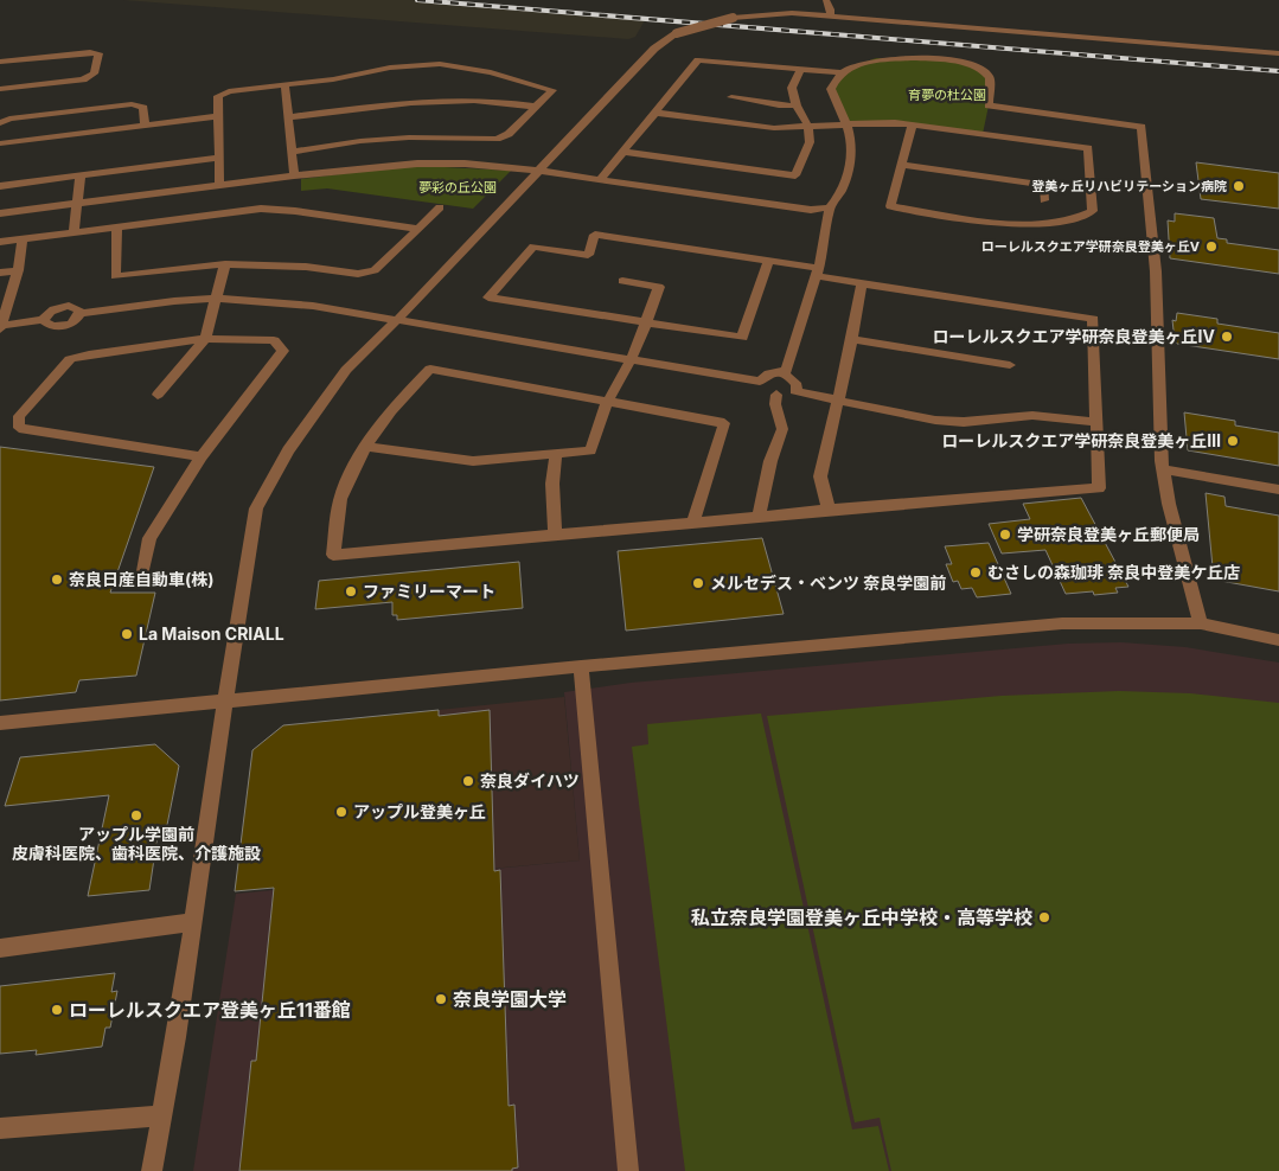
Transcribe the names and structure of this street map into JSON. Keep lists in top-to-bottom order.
{
  "parks": ["育夢の杜公園", "夢彩の丘公園"],
  "places": [
    "登美ヶ丘リハビリテーション病院",
    "ローレルスクエア学研奈良登美ヶ丘Ⅴ",
    "ローレルスクエア学研奈良登美ヶ丘Ⅳ",
    "ローレルスクエア学研奈良登美ヶ丘Ⅲ",
    "学研奈良登美ヶ丘郵便局",
    "むさしの森珈琲 奈良中登美ケ丘店",
    "奈良日産自動車(株)",
    "メルセデス・ベンツ 奈良学園前",
    "ファミリーマート",
    "La Maison CRIALL",
    "奈良ダイハツ",
    "アップル登美ヶ丘",
    "アップル学園前 皮膚科医院、歯科医院、介護施設",
    "私立奈良学園登美ヶ丘中学校・高等学校",
    "奈良学園大学",
    "ローレルスクエア登美ヶ丘11番館"
  ]
}
